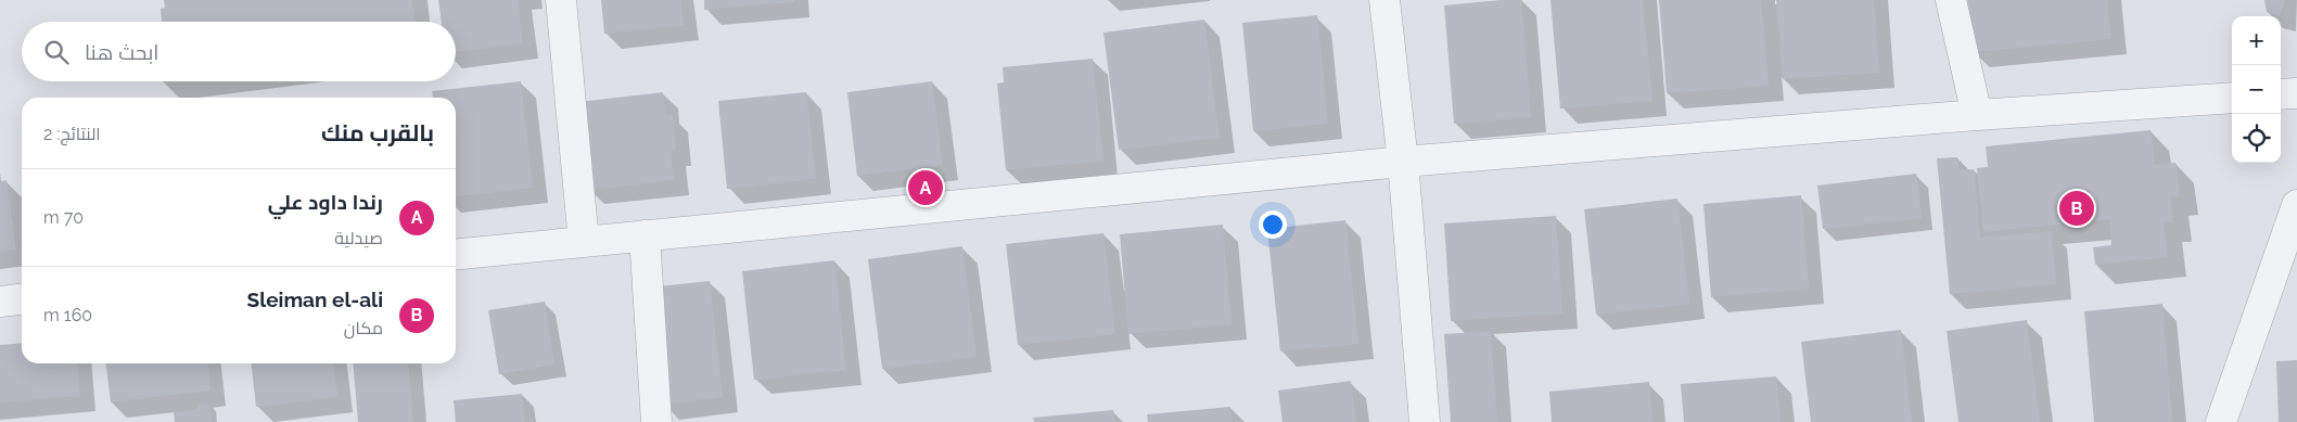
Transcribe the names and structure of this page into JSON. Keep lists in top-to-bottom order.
{
  "page": {
    "map_buttons": ["+", "−"],
    "search": "ابحث هنا",
    "heading": ["بالقرب منك", "النتائج: 2"],
    "pins": ["A", "B"],
    "list": [
      {
        "mark": "A",
        "name": "رندا داود علي",
        "note": "صيدلية",
        "value": "70 m"
      },
      {
        "mark": "B",
        "name": "Sleiman el-ali",
        "note": "مكان",
        "value": "160 m"
      }
    ]
  }
}
